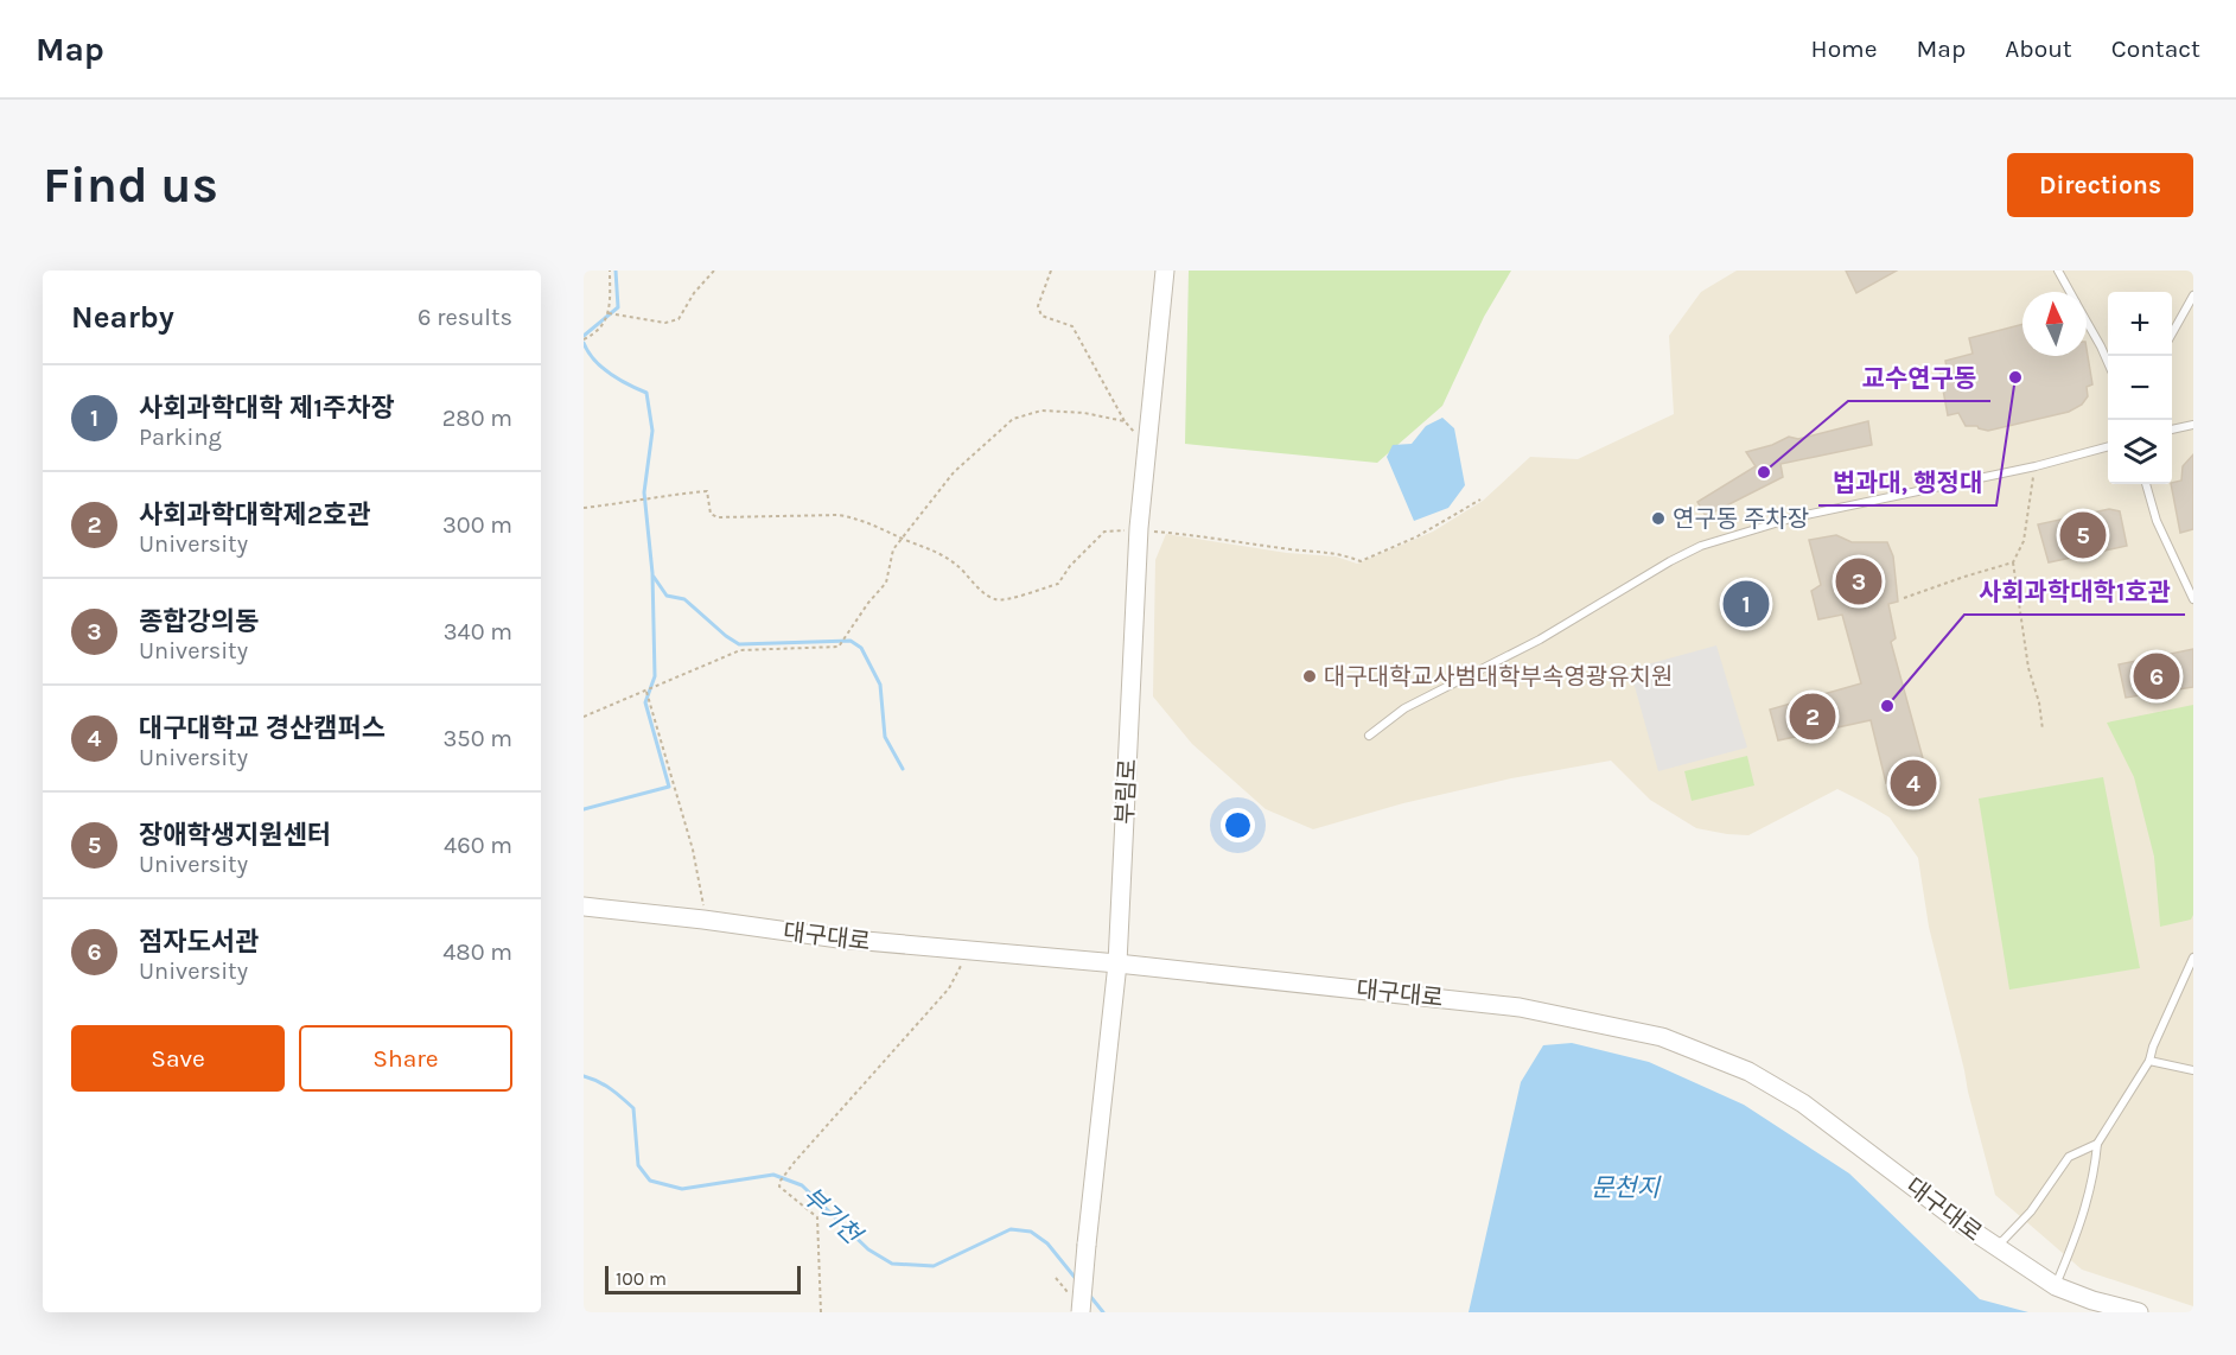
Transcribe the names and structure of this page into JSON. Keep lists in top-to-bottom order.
{
  "streets": {
    "street": ["부림로", "대구대로"]
  },
  "crossings": [
    ["부림로", "대구대로"]
  ],
  "water": ["문천지", "부기천"],
  "places": [
    "법과대, 행정대",
    "교수연구동",
    "연구동 주차장",
    "대구대학교사범대학부속영광유치원",
    "사회과학대학1호관"
  ],
  "scale_bar": "100 m",
  "north": "top",
  "page": {
    "header": "Map",
    "nav": [
      "Home",
      "Map",
      "About",
      "Contact"
    ],
    "buttons": [
      "Directions",
      ["Save", "Share"]
    ],
    "title": "Find us",
    "heading": ["Nearby", "6 results"],
    "map_buttons": ["+", "−"],
    "list": [
      {
        "mark": "1",
        "name": "사회과학대학 제1주차장",
        "note": "Parking",
        "value": "280 m"
      },
      {
        "mark": "2",
        "name": "사회과학대학제2호관",
        "note": "University",
        "value": "300 m"
      },
      {
        "mark": "3",
        "name": "종합강의동",
        "note": "University",
        "value": "340 m"
      },
      {
        "mark": "4",
        "name": "대구대학교 경산캠퍼스",
        "note": "University",
        "value": "350 m"
      },
      {
        "mark": "5",
        "name": "장애학생지원센터",
        "note": "University",
        "value": "460 m"
      },
      {
        "mark": "6",
        "name": "점자도서관",
        "note": "University",
        "value": "480 m"
      }
    ],
    "pins": [
      "5",
      "3",
      "1",
      "6",
      "2",
      "4"
    ],
    "scale": "100 m"
  }
}
